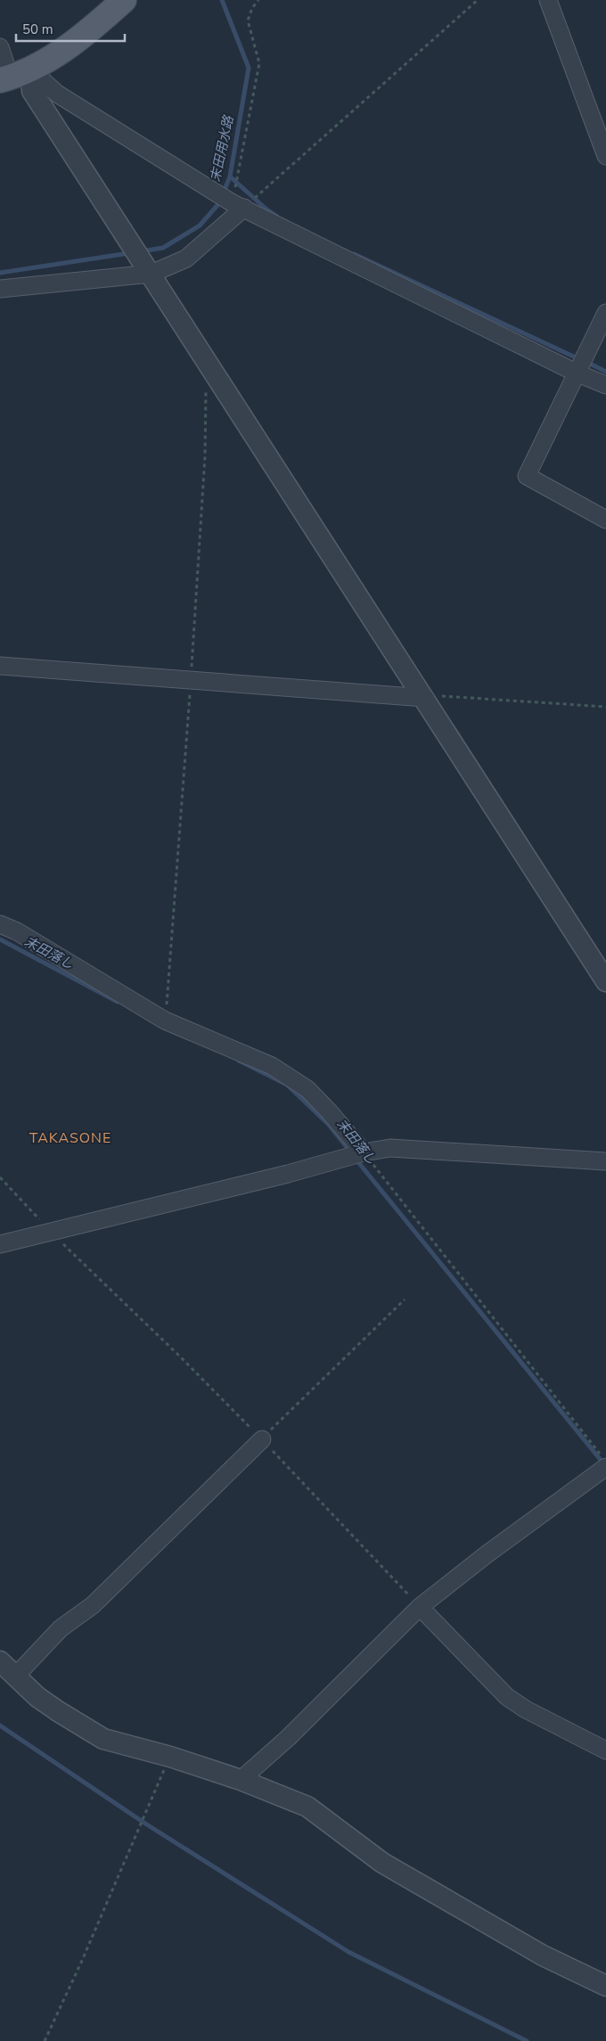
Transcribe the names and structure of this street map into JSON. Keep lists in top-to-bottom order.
{
  "districts": ["TAKASONE"],
  "water": ["末田用水路", "末田落し"],
  "scale_bar": "50 m"
}
